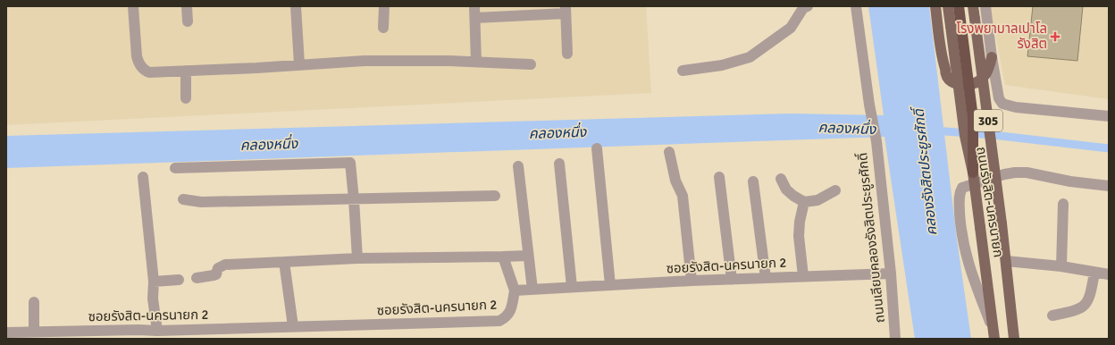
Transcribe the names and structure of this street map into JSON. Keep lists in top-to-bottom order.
{
  "streets": {
    "main road": ["305", "ถนนรังสิต-นครนายก"],
    "street": ["ถนนเลียบคลองรังสิตประยูรศักดิ์", "ซอยรังสิต-นครนายก 2"]
  },
  "crossings": [
    ["ถนนเลียบคลองรังสิตประยูรศักดิ์", "ซอยรังสิต-นครนายก 2"]
  ],
  "water": ["คลองหนึ่ง", "คลองรังสิตประยูรศักดิ์"],
  "places": {
    "health": ["โรงพยาบาลเปาโล รังสิต"]
  }
}
